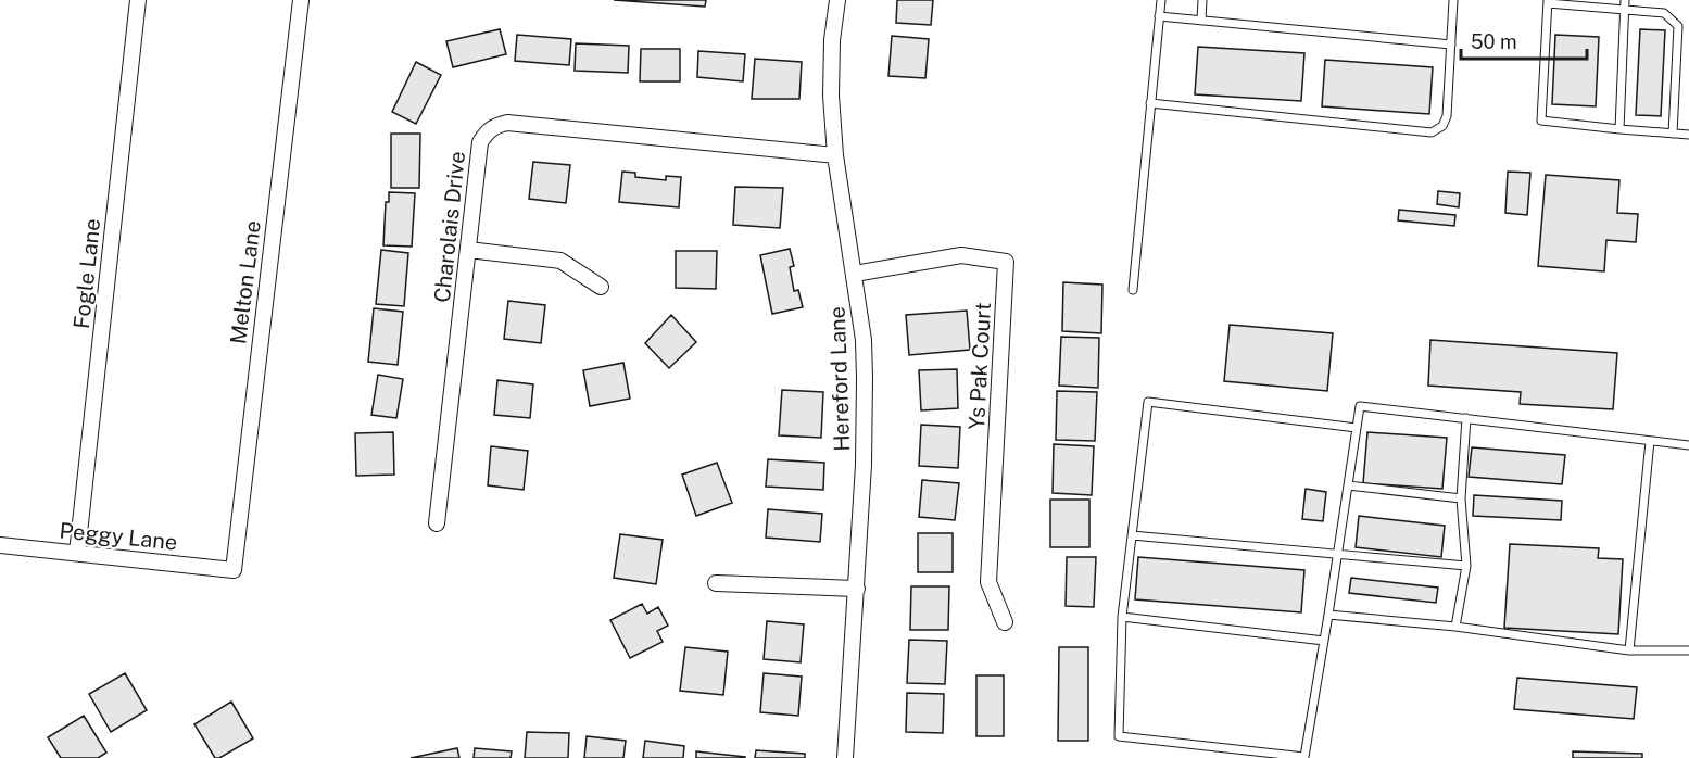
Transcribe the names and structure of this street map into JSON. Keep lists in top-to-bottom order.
{
  "streets": {
    "street": [
      "Charolais Drive",
      "Fogle Lane",
      "Melton Lane",
      "Ys Pak Court",
      "Hereford Lane",
      "Peggy Lane"
    ]
  },
  "crossings": [
    ["Charolais Drive", "Hereford Lane"],
    ["Fogle Lane", "Peggy Lane"],
    ["Melton Lane", "Peggy Lane"],
    ["Ys Pak Court", "Hereford Lane"]
  ],
  "scale_bar": "50 m"
}
